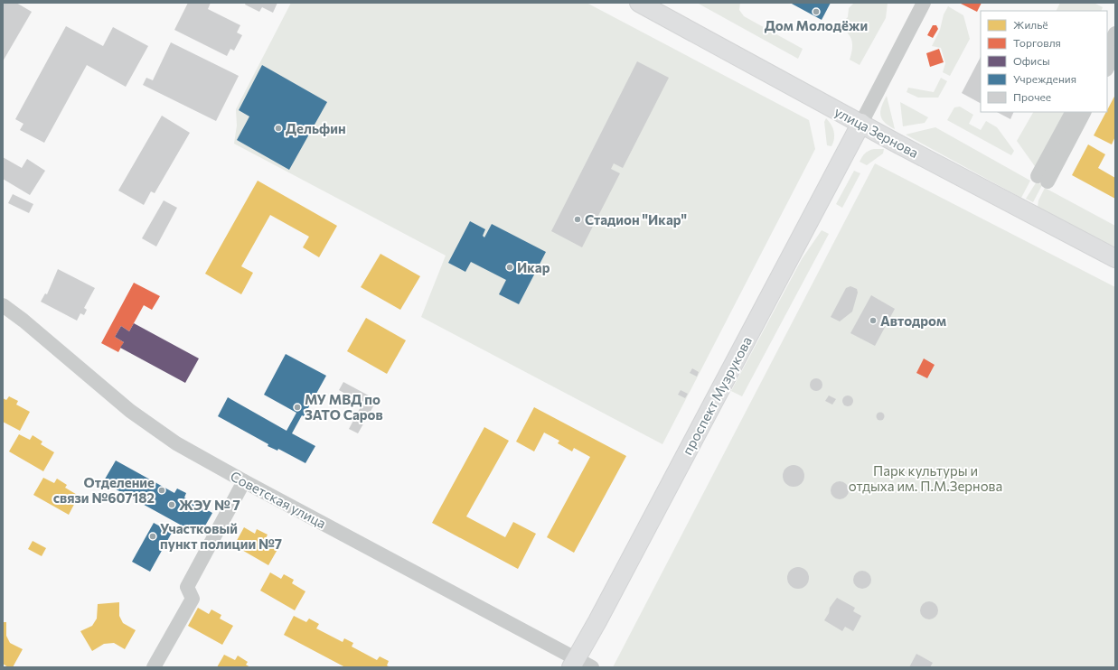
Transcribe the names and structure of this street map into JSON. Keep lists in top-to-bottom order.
{
  "streets": {
    "main road": ["улица Зернова", "проспект Музрукова"],
    "street": ["Советская улица"]
  },
  "crossings": [
    ["улица Зернова", "проспект Музрукова"],
    ["проспект Музрукова", "Советская улица"]
  ],
  "parks": ["Парк культуры и отдыха им. П.М.Зернова"],
  "places": [
    "Дом Молодёжи",
    "Дельфин",
    "Стадион \"Икар\"",
    "Икар",
    "Автодром",
    "МУ МВД по ЗАТО Саров",
    "Отделение связи №607182",
    "ЖЭУ № 7",
    "Участковый пункт полиции №7"
  ],
  "legend": [
    "Жильё",
    "Торговля",
    "Офисы",
    "Учреждения",
    "Прочее"
  ]
}
